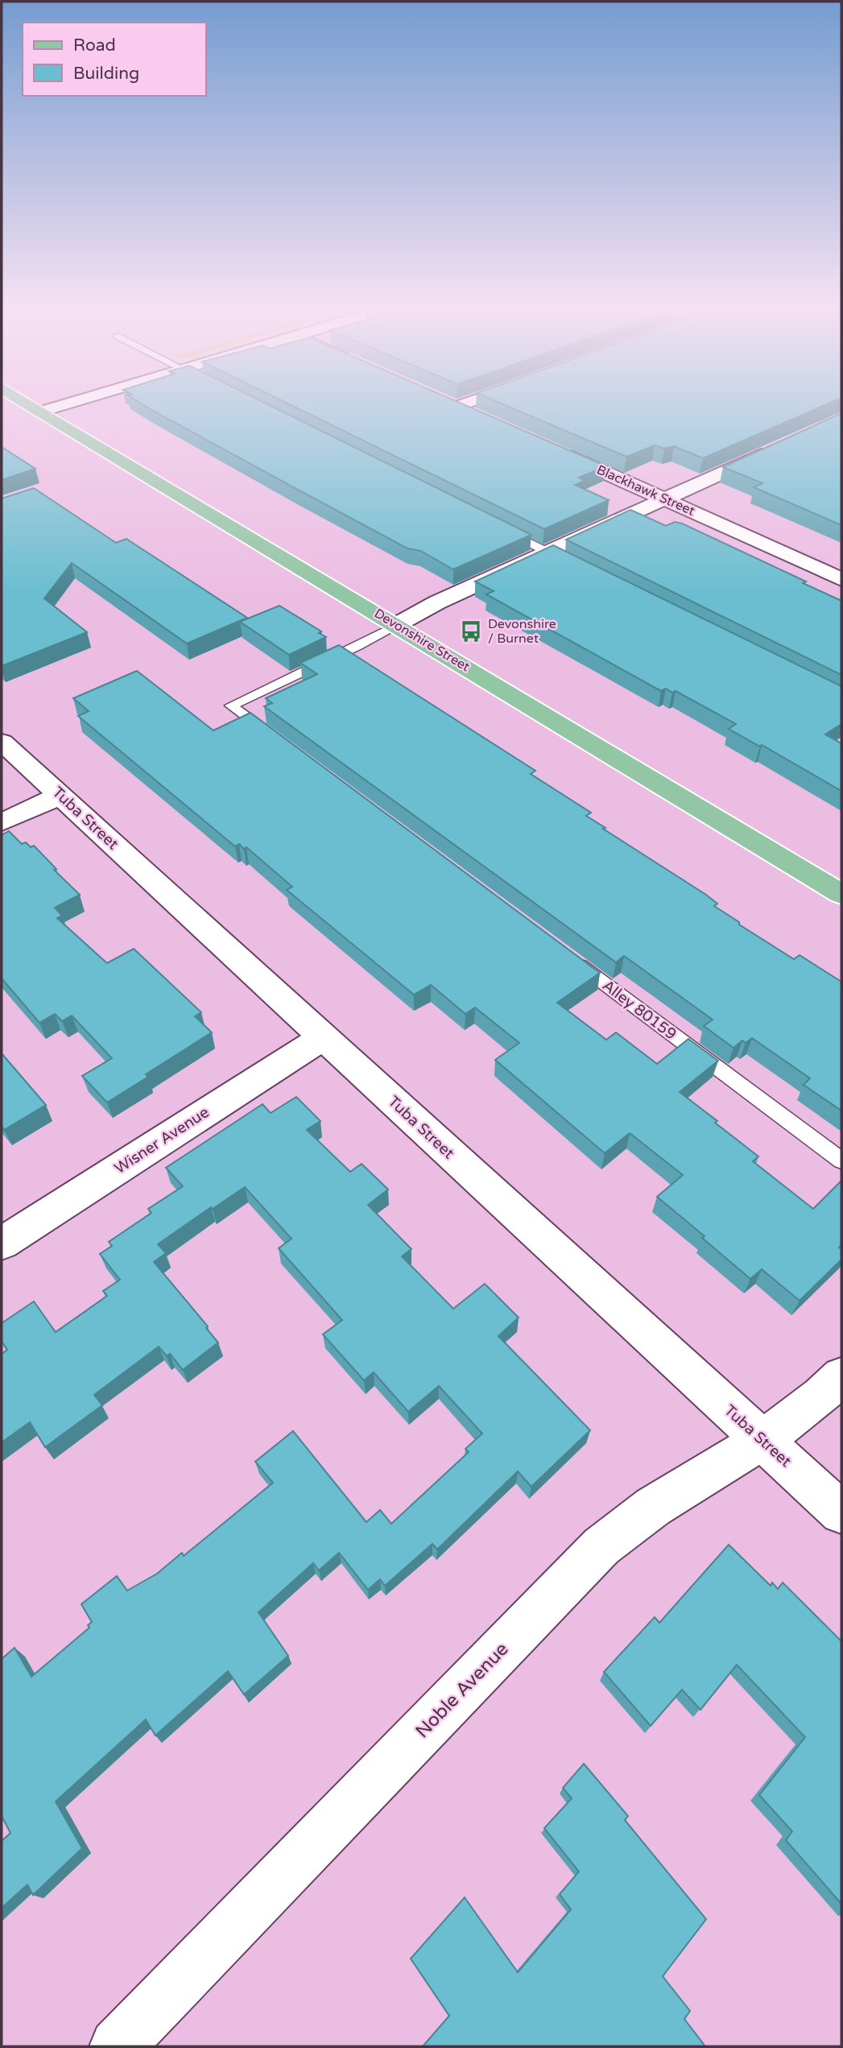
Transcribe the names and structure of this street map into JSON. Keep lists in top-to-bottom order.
{
  "streets": {
    "main road": ["Devonshire Street"],
    "street": [
      "Blackhawk Street",
      "Tuba Street",
      "Wisner Avenue",
      "Noble Avenue"
    ],
    "lane": ["Alley 80159"]
  },
  "crossings": [
    ["Tuba Street", "Wisner Avenue"],
    ["Tuba Street", "Noble Avenue"]
  ],
  "places": {
    "bus stop": ["Devonshire / Burnet"]
  },
  "legend": ["Road", "Building"]
}
